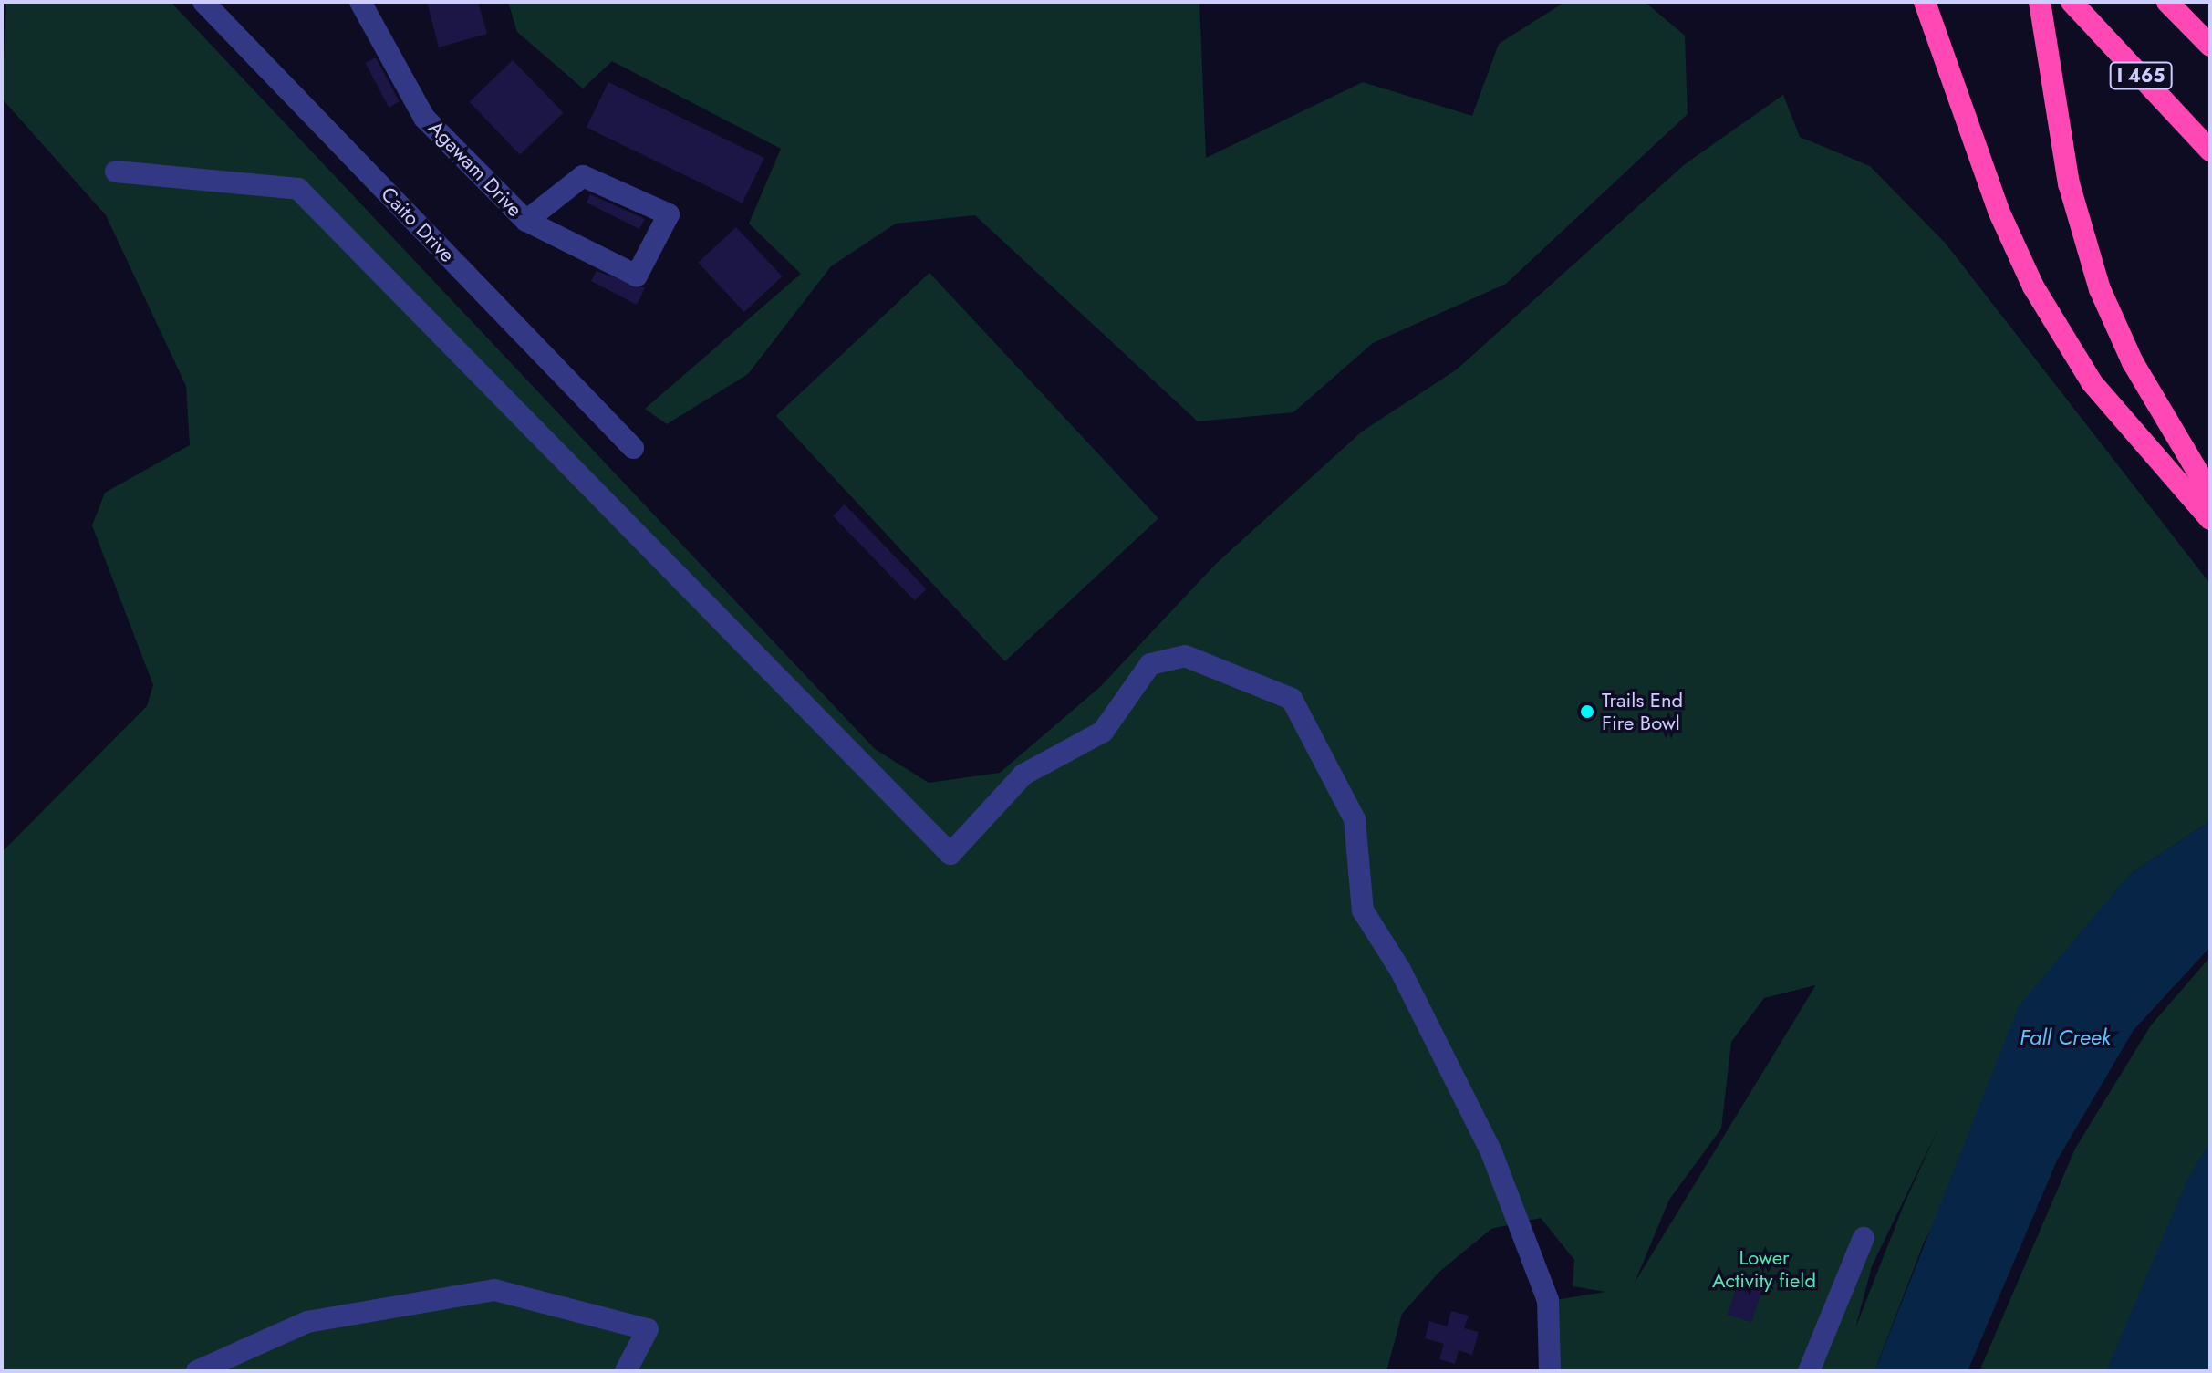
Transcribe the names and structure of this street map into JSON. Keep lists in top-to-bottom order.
{
  "streets": {
    "highway": ["I 465"],
    "street": ["Agawam Drive", "Caito Drive"]
  },
  "water": ["Fall Creek"],
  "parks": ["Lower Activity field"],
  "places": ["Trails End Fire Bowl"]
}
